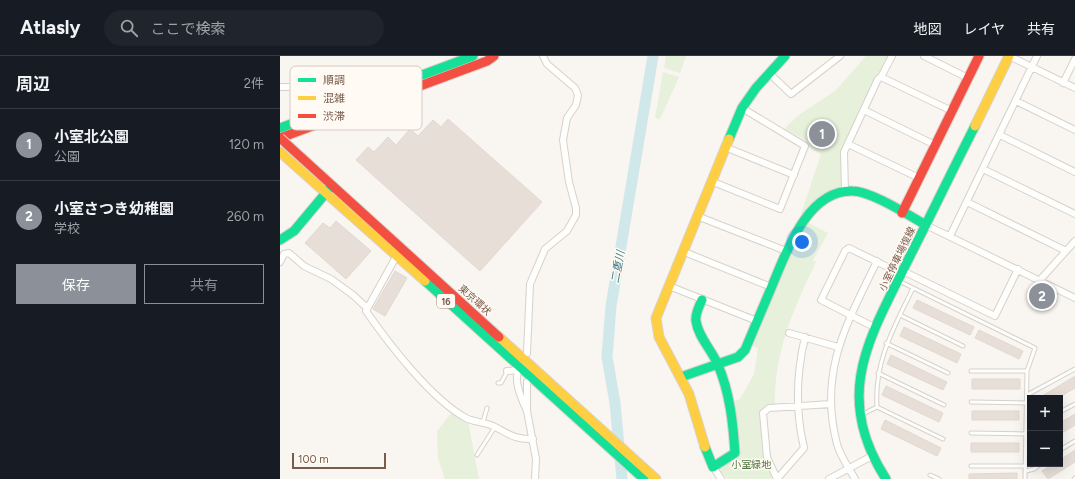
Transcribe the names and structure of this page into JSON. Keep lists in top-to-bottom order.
{
  "streets": {
    "main road": ["小室停車場復線", "東京環状", "16"]
  },
  "water": ["二重川"],
  "parks": ["小室緑地"],
  "legend": ["順調", "混雑", "渋滞"],
  "scale_bar": "100 m",
  "page": {
    "header": "Atlasly",
    "search": "ここで検索",
    "nav": ["地図", "レイヤ", "共有"],
    "heading": ["周辺", "2件"],
    "list": [
      {
        "mark": "1",
        "name": "小室北公園",
        "note": "公園",
        "value": "120 m"
      },
      {
        "mark": "2",
        "name": "小室さつき幼稚園",
        "note": "学校",
        "value": "260 m"
      }
    ],
    "pins": ["1", "2"],
    "buttons": ["保存", "共有"],
    "map_buttons": ["+", "−"],
    "scale": "100 m"
  }
}
